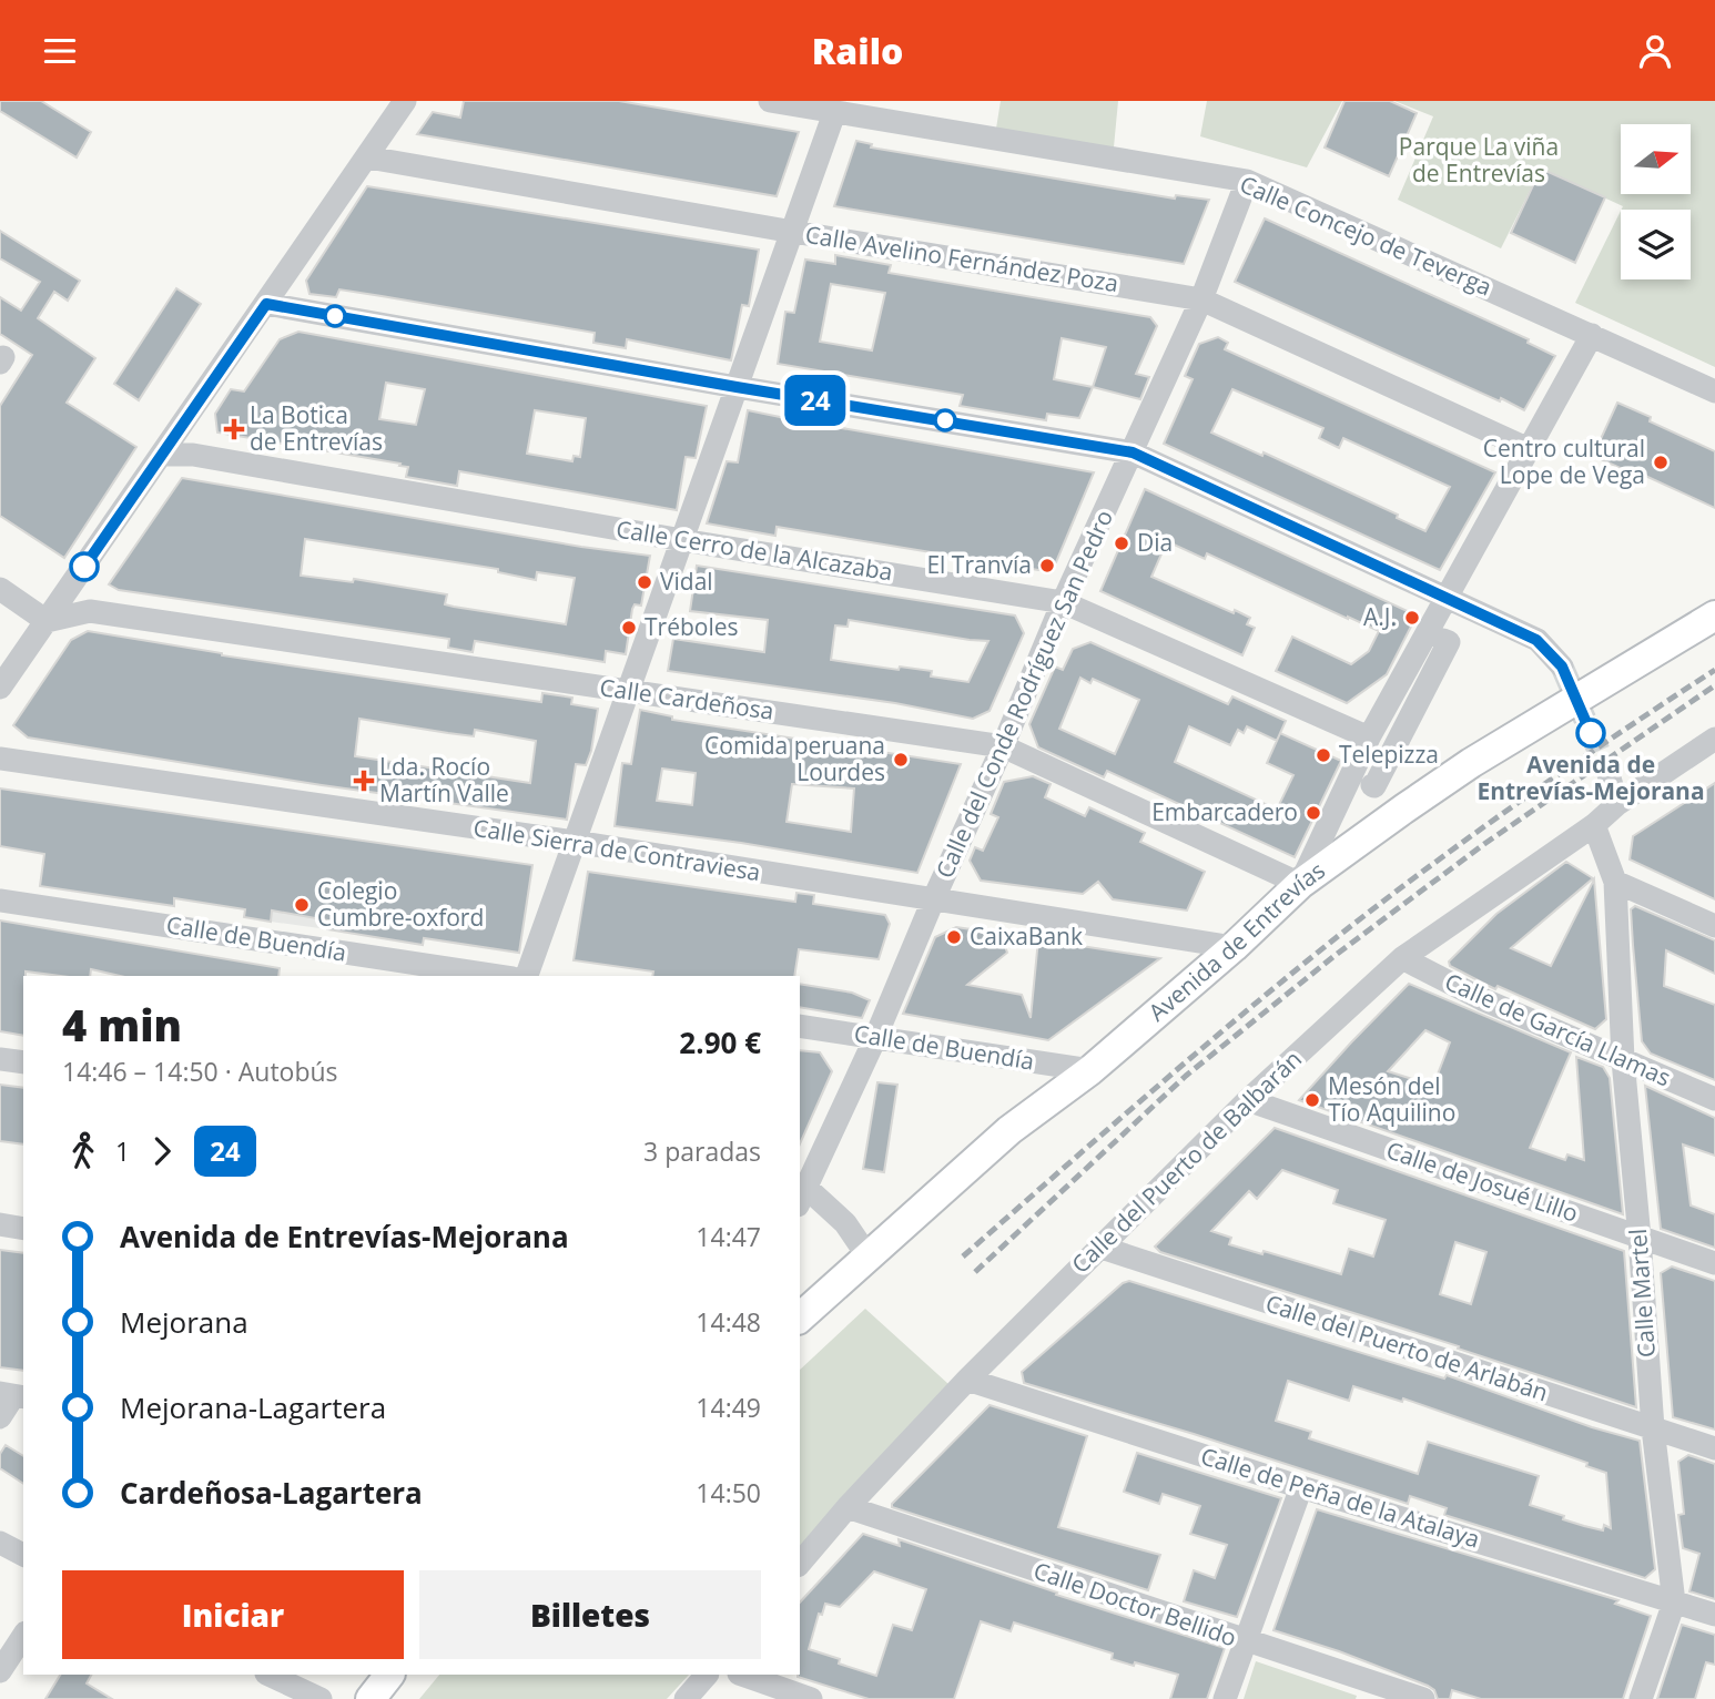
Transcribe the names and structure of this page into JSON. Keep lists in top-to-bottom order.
{
  "streets": {
    "main road": ["Avenida de Entrevías"],
    "street": [
      "Calle Concejo de Teverga",
      "Calle Avelino Fernández Poza",
      "Calle Cerro de la Alcazaba",
      "Calle del Conde Rodríguez San Pedro",
      "Calle Cardeñosa",
      "Calle Sierra de Contraviesa",
      "Calle de Buendía",
      "Calle de García Llamas",
      "Calle del Puerto de Balbarán",
      "Calle de Josué Lillo",
      "Calle Martel",
      "Calle del Puerto de Arlabán",
      "Calle de Peña de la Atalaya",
      "Calle Doctor Bellido"
    ]
  },
  "crossings": [
    ["Calle Concejo de Teverga", "Calle del Conde Rodríguez San Pedro"],
    ["Calle Avelino Fernández Poza", "Calle del Conde Rodríguez San Pedro"],
    ["Calle Cerro de la Alcazaba", "Calle del Conde Rodríguez San Pedro"],
    ["Calle del Conde Rodríguez San Pedro", "Calle Cardeñosa"],
    ["Calle del Conde Rodríguez San Pedro", "Calle Sierra de Contraviesa"],
    ["Calle del Conde Rodríguez San Pedro", "Calle de Buendía"],
    ["Calle Cardeñosa", "Avenida de Entrevías"],
    ["Calle Sierra de Contraviesa", "Avenida de Entrevías"],
    ["Calle de Buendía", "Avenida de Entrevías"],
    ["Calle de García Llamas", "Calle del Puerto de Balbarán"],
    ["Calle de García Llamas", "Calle Martel"],
    ["Calle del Puerto de Balbarán", "Calle de Josué Lillo"],
    ["Calle del Puerto de Balbarán", "Calle Martel"],
    ["Calle del Puerto de Balbarán", "Calle del Puerto de Arlabán"],
    ["Calle del Puerto de Balbarán", "Calle de Peña de la Atalaya"],
    ["Calle del Puerto de Balbarán", "Calle Doctor Bellido"],
    ["Calle de Josué Lillo", "Calle Martel"],
    ["Calle Martel", "Calle del Puerto de Arlabán"],
    ["Calle Martel", "Calle de Peña de la Atalaya"]
  ],
  "parks": ["Parque La viña de Entrevías"],
  "places": {
    "health": ["La Botica de Entrevías", "Lda. Rocío Martín Valle"],
    "other": [
      "Centro cultural Lope de Vega",
      "Dia",
      "El Tranvía",
      "Vidal",
      "A.J.",
      "Tréboles",
      "Avenida de Entrevías-Mejorana",
      "Telepizza",
      "Comida peruana Lourdes",
      "Embarcadero",
      "Colegio Cumbre-oxford",
      "CaixaBank",
      "Mesón del Tío Aquilino"
    ]
  },
  "lines": ["bus line 24"],
  "north": "right",
  "page": {
    "header": "Railo",
    "on_map": "24",
    "heading": ["4 min", "14:46 – 14:50 · Autobús", "2.90 €"],
    "legs": ["1", "24", "3 paradas"],
    "list": [
      {
        "name": "Avenida de Entrevías-Mejorana",
        "value": "14:47"
      },
      {
        "name": "Mejorana",
        "value": "14:48"
      },
      {
        "name": "Mejorana-Lagartera",
        "value": "14:49"
      },
      {
        "name": "Cardeñosa-Lagartera",
        "value": "14:50"
      }
    ],
    "buttons": ["Iniciar", "Billetes"]
  }
}
